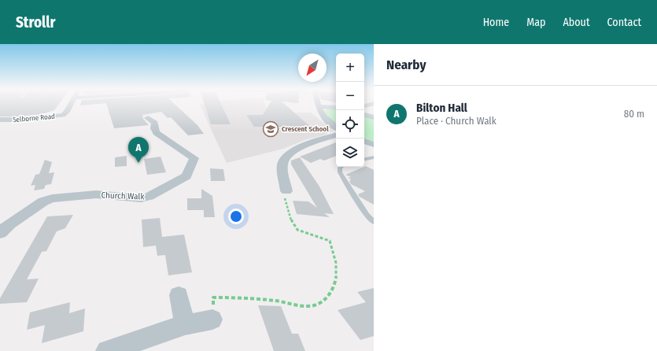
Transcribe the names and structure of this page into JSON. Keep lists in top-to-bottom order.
{
  "streets": {
    "street": ["Selborne Road", "Church Walk"]
  },
  "places": {
    "school or university": ["Crescent School"]
  },
  "north": "bottom left",
  "page": {
    "header": "Strollr",
    "nav": [
      "Home",
      "Map",
      "About",
      "Contact"
    ],
    "heading": "Nearby",
    "map_buttons": ["+", "−"],
    "list": [
      {
        "mark": "A",
        "name": "Bilton Hall",
        "note": "Place · Church Walk",
        "value": "80 m"
      }
    ],
    "pins": "A"
  }
}
